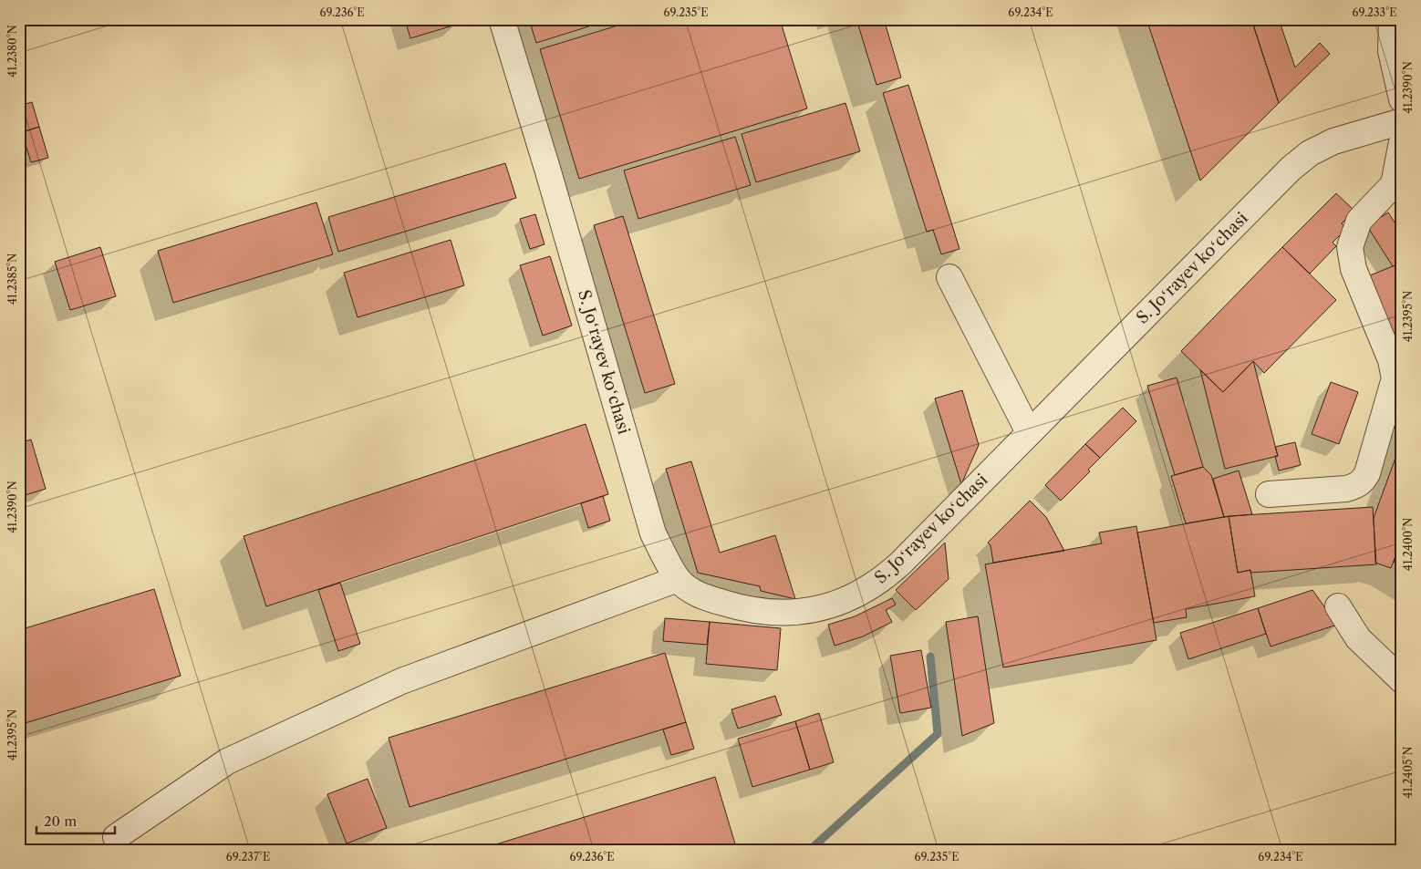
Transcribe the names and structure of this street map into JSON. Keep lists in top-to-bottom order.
{
  "streets": {
    "street": ["S. Joʻrayev koʻchasi"]
  },
  "scale_bar": "20 m",
  "coordinates": [
    "69.236°E",
    "69.235°E",
    "69.234°E",
    "69.233°E",
    "41.2380°N",
    "41.2390°N",
    "41.2385°N",
    "41.2395°N",
    "41.2400°N",
    "41.2405°N",
    "69.237°E"
  ]
}
